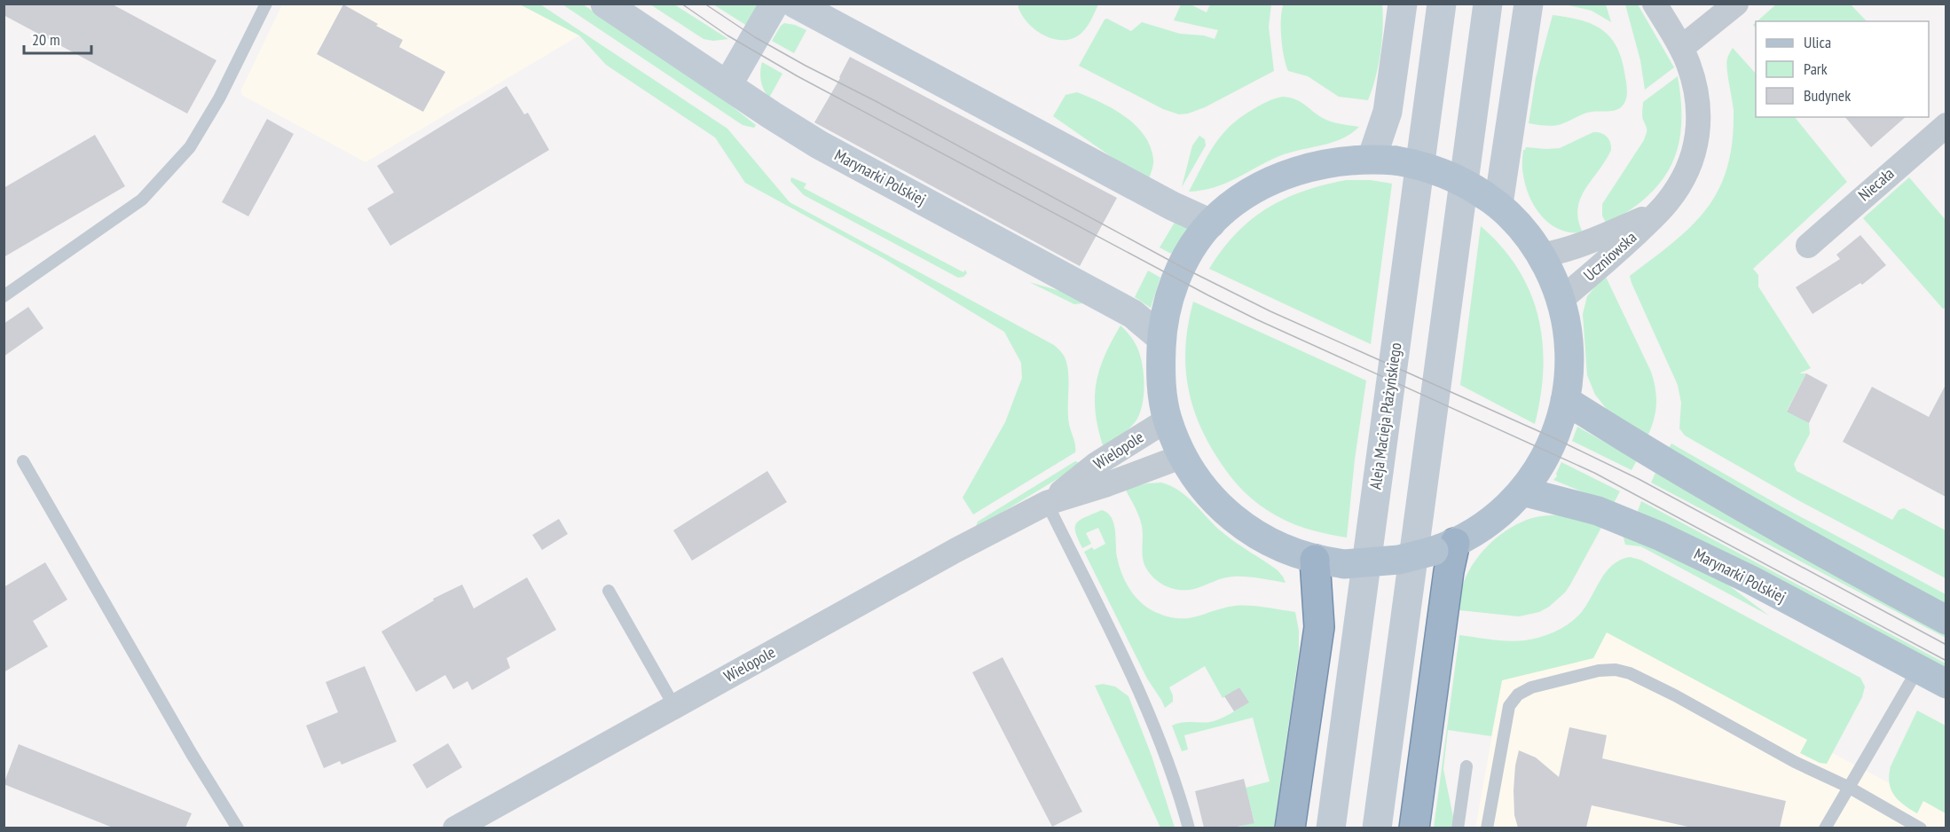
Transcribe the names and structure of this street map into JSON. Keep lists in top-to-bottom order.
{
  "streets": {
    "main road": ["Marynarki Polskiej", "Aleja Macieja Płażyńskiego"],
    "street": ["Niecała", "Uczniowska", "Wielopole"]
  },
  "legend": ["Ulica", "Park", "Budynek"],
  "scale_bar": "20 m"
}
